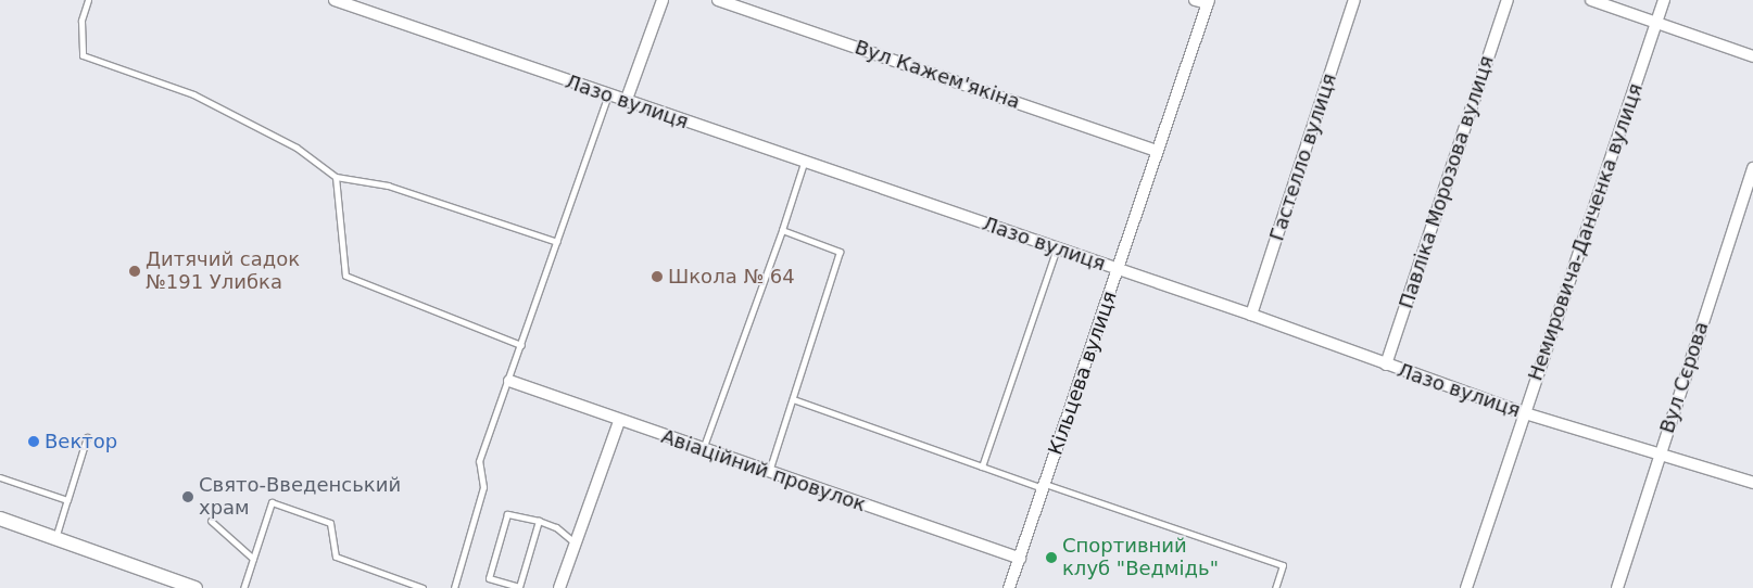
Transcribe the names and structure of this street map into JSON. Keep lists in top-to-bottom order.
{
  "streets": {
    "street": [
      "Вул Кажем'якіна",
      "Лазо вулиця",
      "Гастелло вулиця",
      "Павліка Морозова вулиця",
      "Немировича-Данченка вулиця",
      "Кільцева вулиця",
      "Вул Сєрова",
      "Авіаційний провулок"
    ]
  },
  "crossings": [
    ["Вул Кажем'якіна", "Кільцева вулиця"],
    ["Лазо вулиця", "Гастелло вулиця"],
    ["Лазо вулиця", "Павліка Морозова вулиця"],
    ["Лазо вулиця", "Немировича-Данченка вулиця"],
    ["Лазо вулиця", "Кільцева вулиця"],
    ["Лазо вулиця", "Вул Сєрова"],
    ["Кільцева вулиця", "Авіаційний провулок"]
  ],
  "places": [
    "Дитячий садок №191 Улибка",
    "Школа № 64",
    "Вектор",
    "Свято-Введенський храм",
    "Спортивний клуб \"Ведмідь\""
  ]
}
